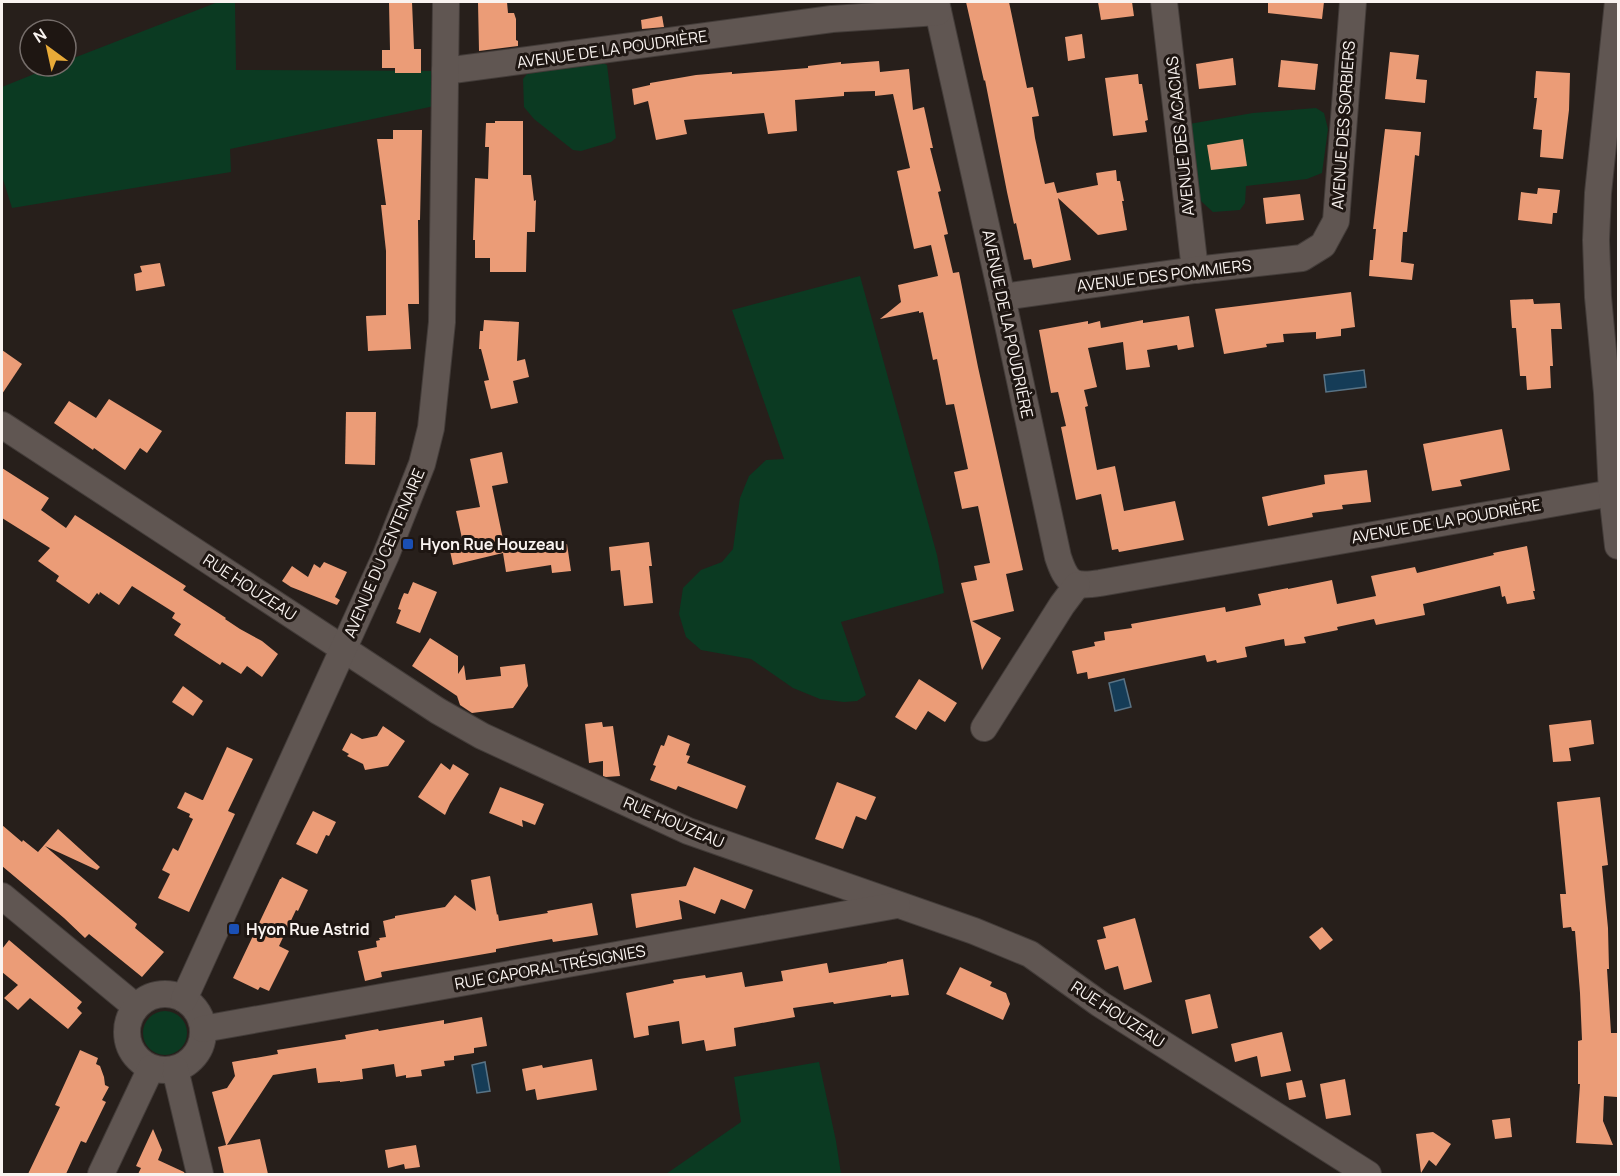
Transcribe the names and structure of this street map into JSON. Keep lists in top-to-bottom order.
{
  "streets": {
    "street": [
      "AVENUE DE LA POUDRIÈRE",
      "AVENUE DES SORBIERS",
      "AVENUE DES ACACIAS",
      "AVENUE DES POMMIERS",
      "AVENUE DU CENTENAIRE",
      "RUE HOUZEAU",
      "RUE CAPORAL TRÉSIGNIES"
    ]
  },
  "crossings": [
    ["AVENUE DE LA POUDRIÈRE", "AVENUE DES POMMIERS"],
    ["AVENUE DE LA POUDRIÈRE", "AVENUE DU CENTENAIRE"],
    ["AVENUE DES SORBIERS", "AVENUE DES POMMIERS"],
    ["AVENUE DES ACACIAS", "AVENUE DES POMMIERS"],
    ["AVENUE DU CENTENAIRE", "RUE HOUZEAU"],
    ["AVENUE DU CENTENAIRE", "RUE CAPORAL TRÉSIGNIES"],
    ["RUE HOUZEAU", "RUE CAPORAL TRÉSIGNIES"]
  ],
  "places": {
    "transit": ["Hyon Rue Houzeau", "Hyon Rue Astrid"]
  },
  "north": "top left"
}
